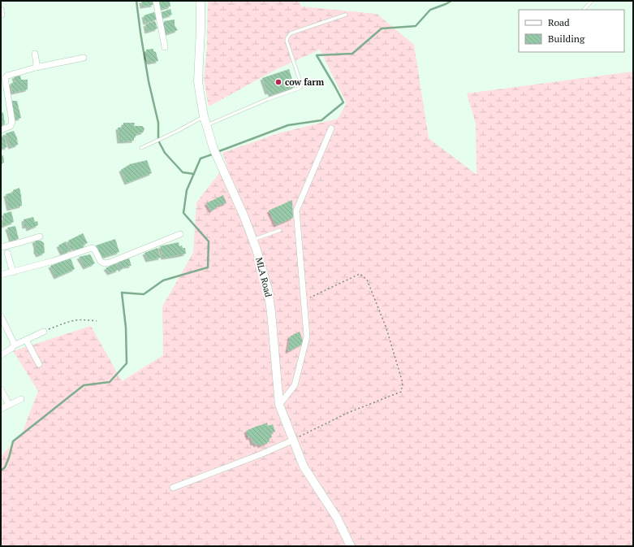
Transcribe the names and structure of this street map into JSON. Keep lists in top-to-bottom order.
{
  "streets": {
    "street": ["MLA Road"]
  },
  "places": ["cow farm"],
  "legend": ["Road", "Building"]
}
